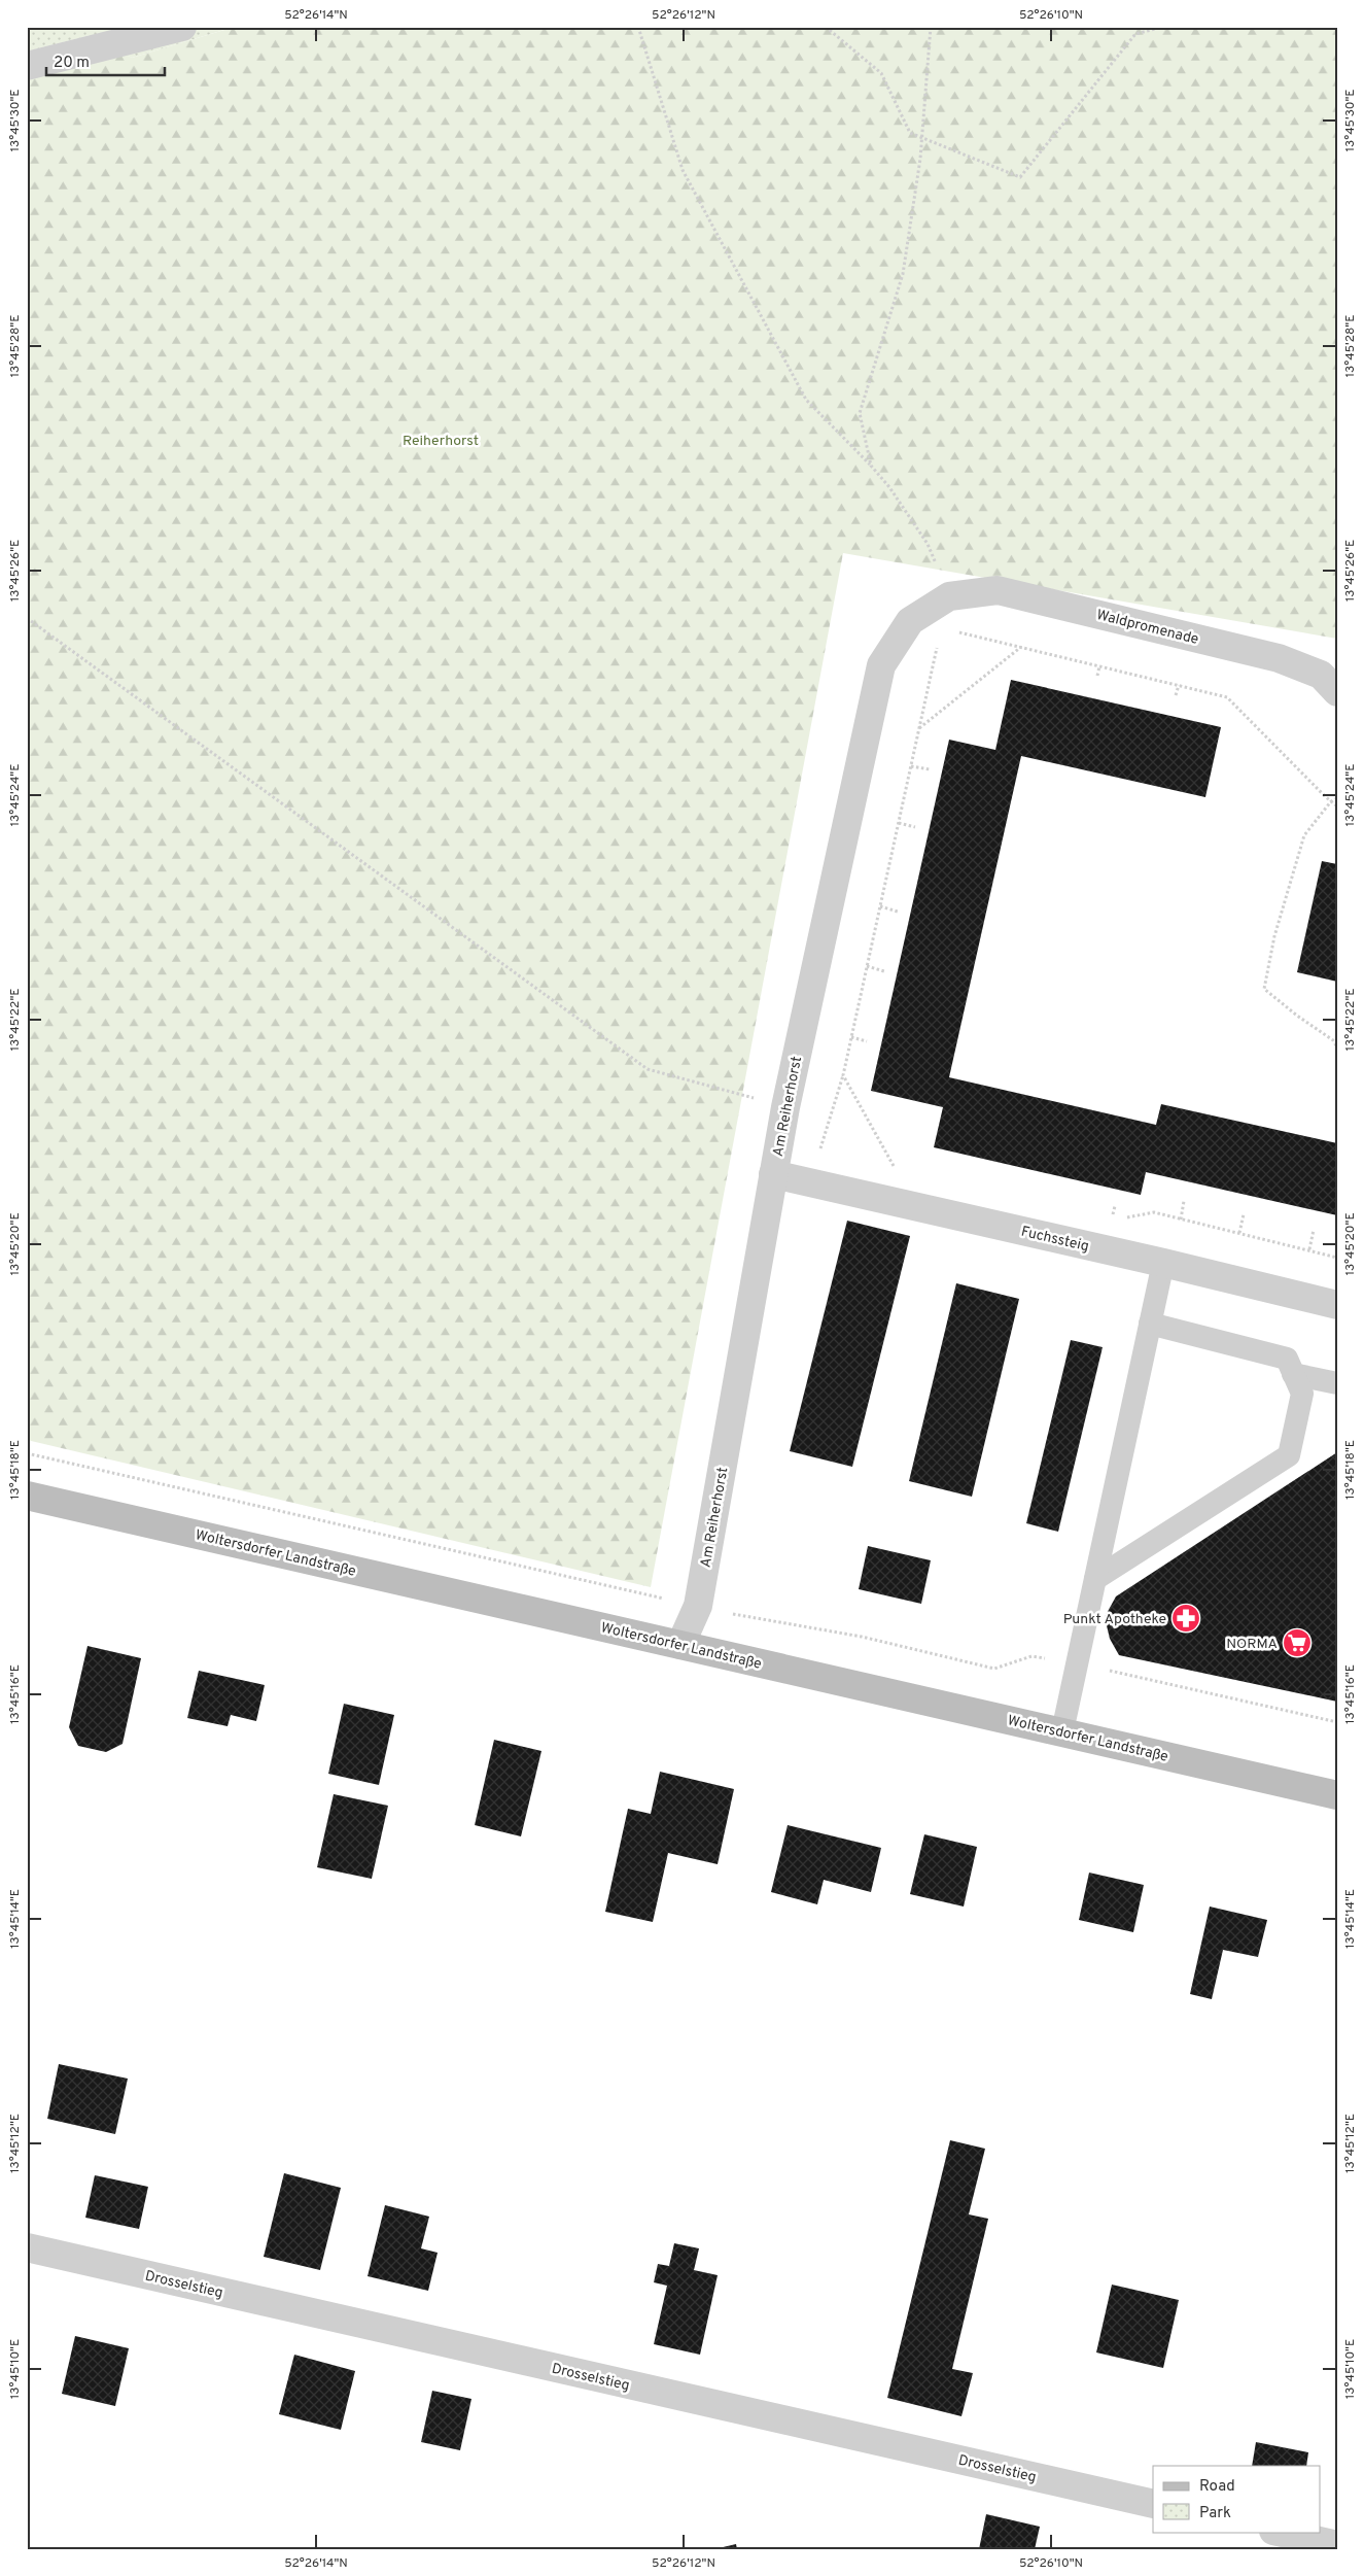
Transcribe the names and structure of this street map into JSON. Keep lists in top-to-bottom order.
{
  "streets": {
    "main road": ["Woltersdorfer Landstraße"],
    "street": [
      "Waldpromenade",
      "Am Reiherhorst",
      "Fuchssteig",
      "Drosselstieg"
    ]
  },
  "crossings": [
    ["Waldpromenade", "Am Reiherhorst"],
    ["Am Reiherhorst", "Fuchssteig"],
    ["Am Reiherhorst", "Woltersdorfer Landstraße"]
  ],
  "parks": ["Reiherhorst"],
  "places": {
    "pharmacy": ["Punkt Apotheke"],
    "supermarket": ["NORMA"]
  },
  "legend": ["Road", "Park"],
  "scale_bar": "20 m",
  "coordinates": [
    "52°26'14\"N",
    "52°26'12\"N",
    "52°26'10\"N",
    "13°45'30\"E",
    "13°45'28\"E",
    "13°45'26\"E",
    "13°45'24\"E",
    "13°45'22\"E",
    "13°45'20\"E",
    "13°45'18\"E",
    "13°45'16\"E",
    "13°45'14\"E",
    "13°45'12\"E",
    "13°45'10\"E"
  ]
}
